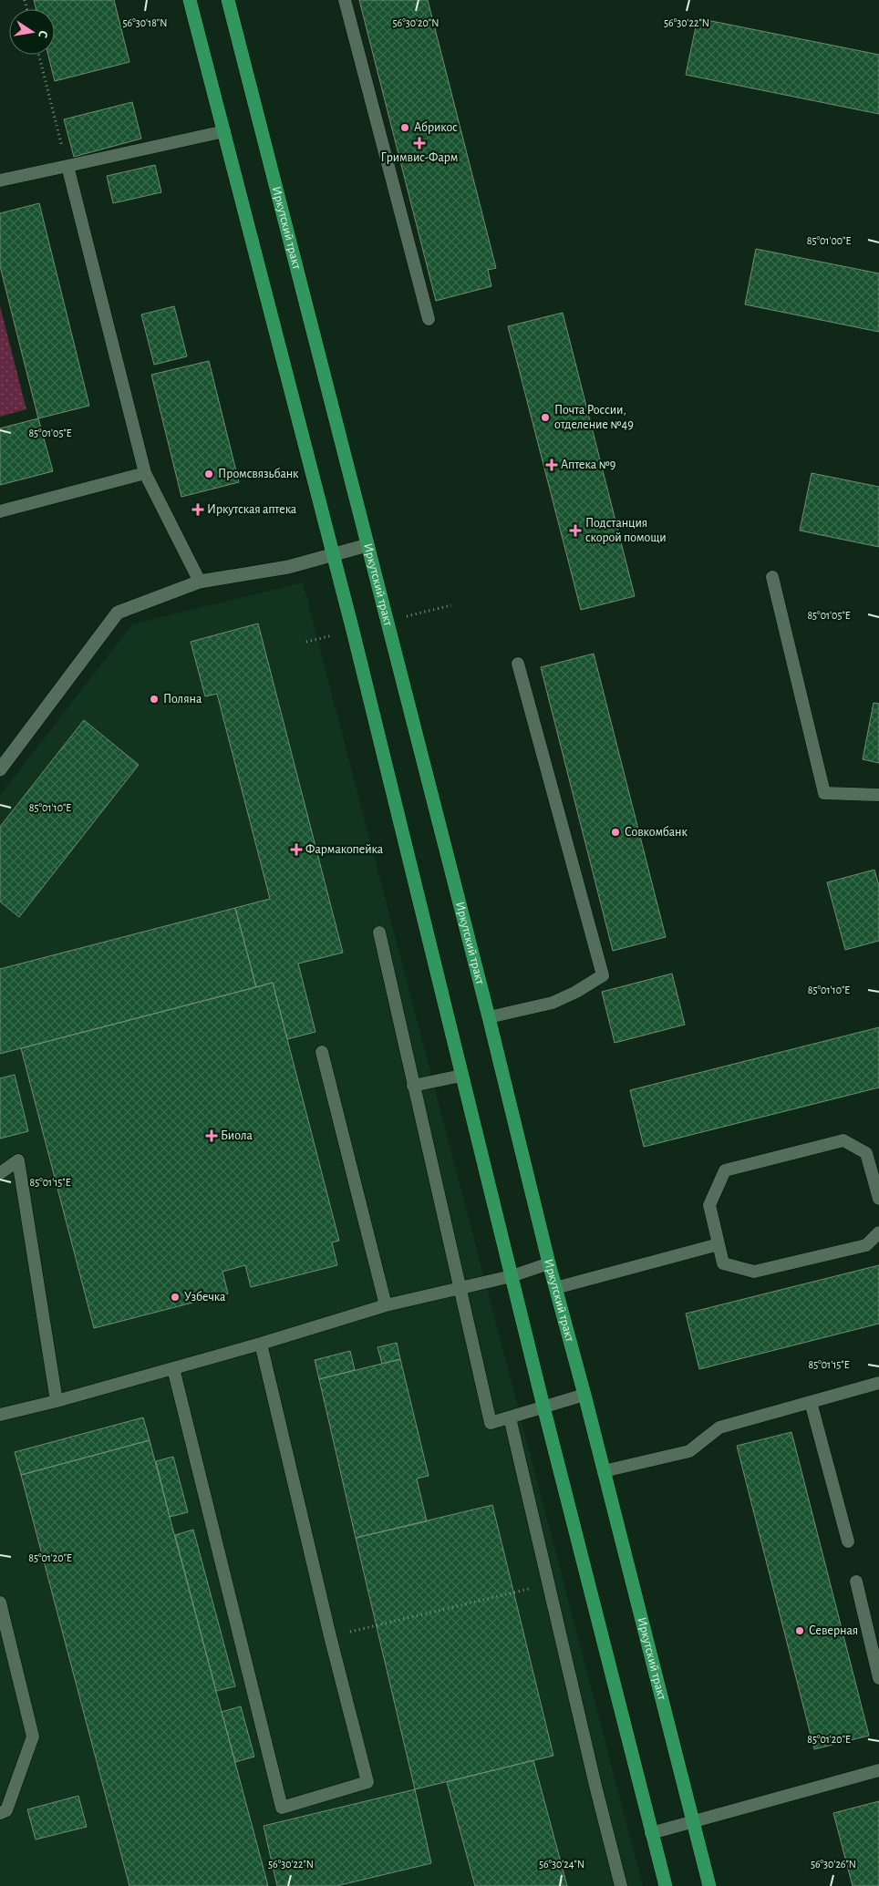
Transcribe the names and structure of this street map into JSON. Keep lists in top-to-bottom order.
{
  "streets": {
    "main road": ["Иркутский тракт"]
  },
  "places": {
    "other": [
      "Абрикос",
      "Почта России, отделение №49",
      "Промсвязьбанк",
      "Поляна",
      "Совкомбанк",
      "Узбечка",
      "Северная"
    ],
    "health": [
      "Гримвис-Фарм",
      "Аптека №9",
      "Иркутская аптека",
      "Подстанция скорой помощи",
      "Фармакопейка",
      "Биола"
    ]
  },
  "north": "right",
  "coordinates": [
    "56°30'18\"N",
    "56°30'20\"N",
    "56°30'22\"N",
    "85°01'00\"E",
    "85°01'05\"E",
    "85°01'10\"E",
    "85°01'15\"E",
    "85°01'20\"E",
    "56°30'24\"N",
    "56°30'26\"N"
  ]
}
